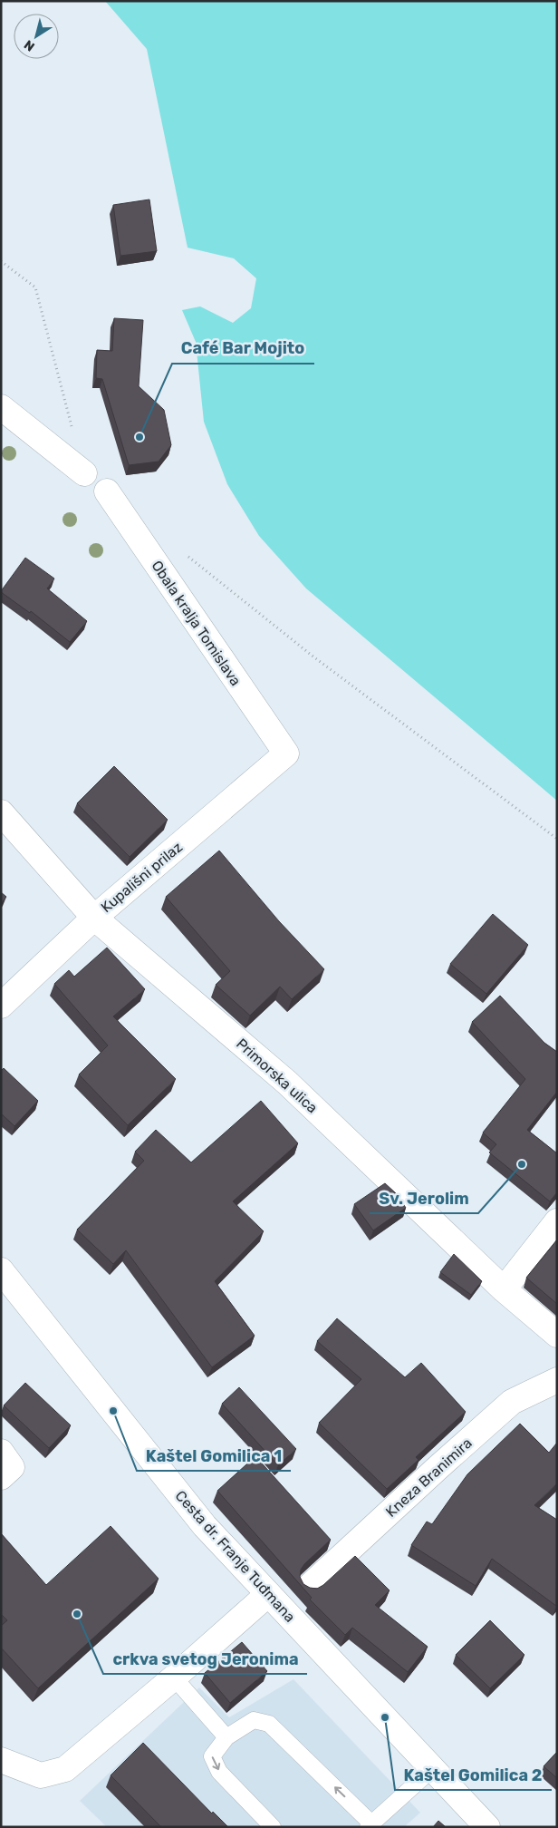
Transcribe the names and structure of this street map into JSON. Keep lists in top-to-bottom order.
{
  "streets": {
    "street": [
      "Obala kralja Tomislava",
      "Kupališni prilaz",
      "Primorska ulica",
      "Kneza Branimira",
      "Cesta dr. Franje Tuđmana"
    ]
  },
  "crossings": [
    ["Obala kralja Tomislava", "Kupališni prilaz"],
    ["Kupališni prilaz", "Primorska ulica"]
  ],
  "places": [
    "Café Bar Mojito",
    "Sv. Jerolim",
    "Kaštel Gomilica 1",
    "crkva svetog Jeronima",
    "Kaštel Gomilica 2"
  ],
  "north": "bottom left"
}
